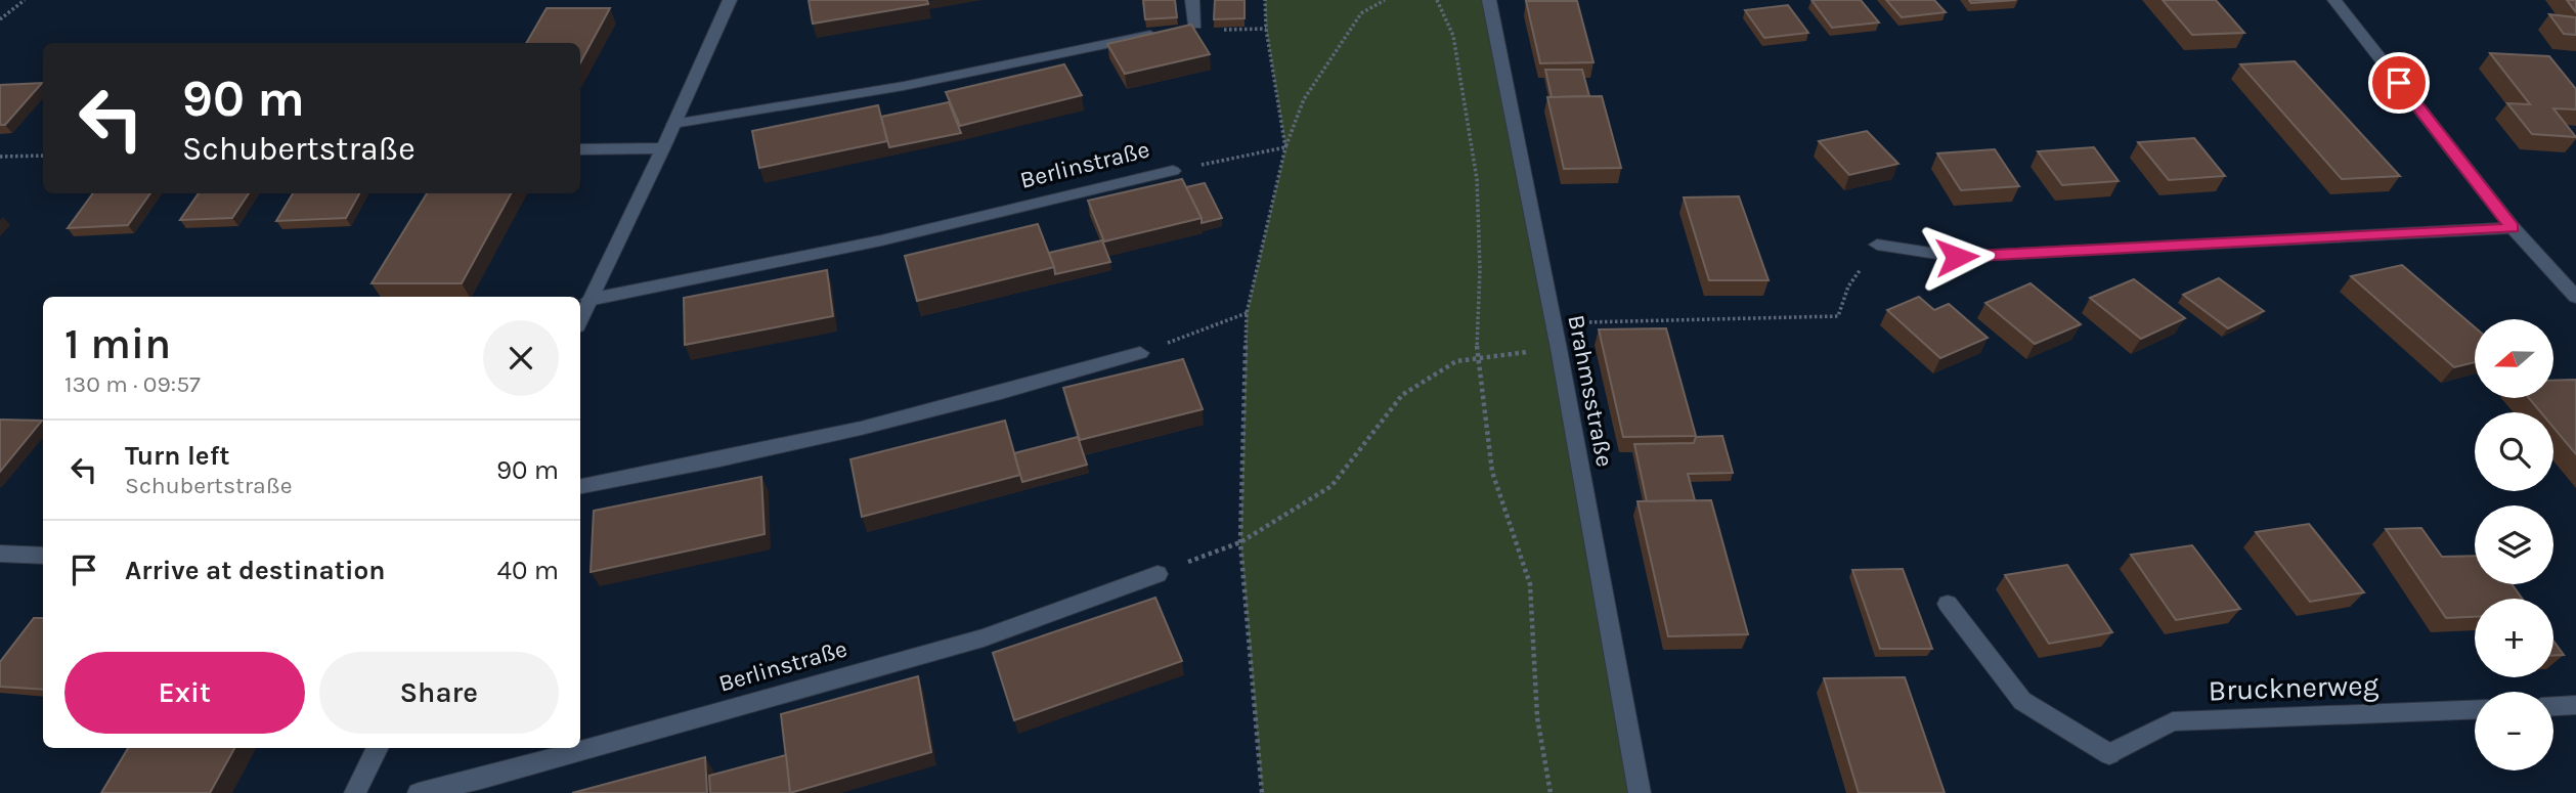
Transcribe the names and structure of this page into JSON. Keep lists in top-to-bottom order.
{
  "streets": {
    "street": ["Berlinstraße", "Brahmsstraße", "Brucknerweg"]
  },
  "north": "left",
  "page": {
    "turn": ["90 m", "Schubertstraße"],
    "heading": ["1 min", "130 m · 09:57"],
    "map_buttons": ["+", "−"],
    "list": [
      {
        "name": "Turn left",
        "note": "Schubertstraße",
        "value": "90 m"
      },
      {
        "name": "Arrive at destination",
        "value": "40 m"
      }
    ],
    "buttons": ["Exit", "Share"]
  }
}
